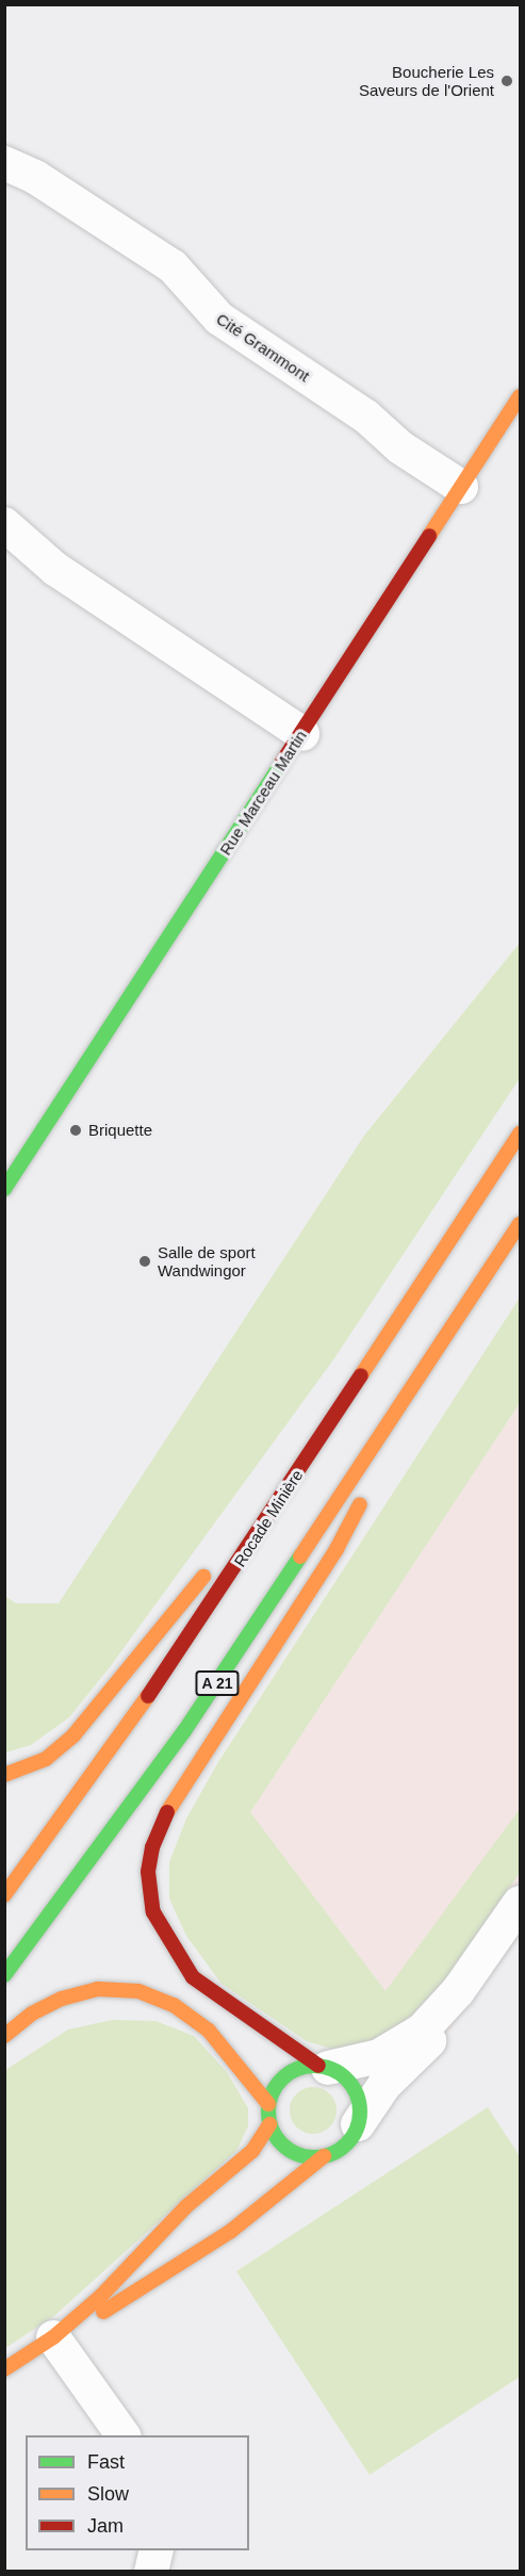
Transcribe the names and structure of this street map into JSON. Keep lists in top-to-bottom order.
{
  "streets": {
    "main road": ["Rue Marceau Martin", "Rocade Minière", "A 21"],
    "street": ["Cité Grammont"]
  },
  "crossings": [
    ["Cité Grammont", "Rue Marceau Martin"]
  ],
  "places": ["Boucherie Les Saveurs de l'Orient", "Briquette", "Salle de sport Wandwingor"],
  "legend": ["Fast", "Slow", "Jam"]
}
